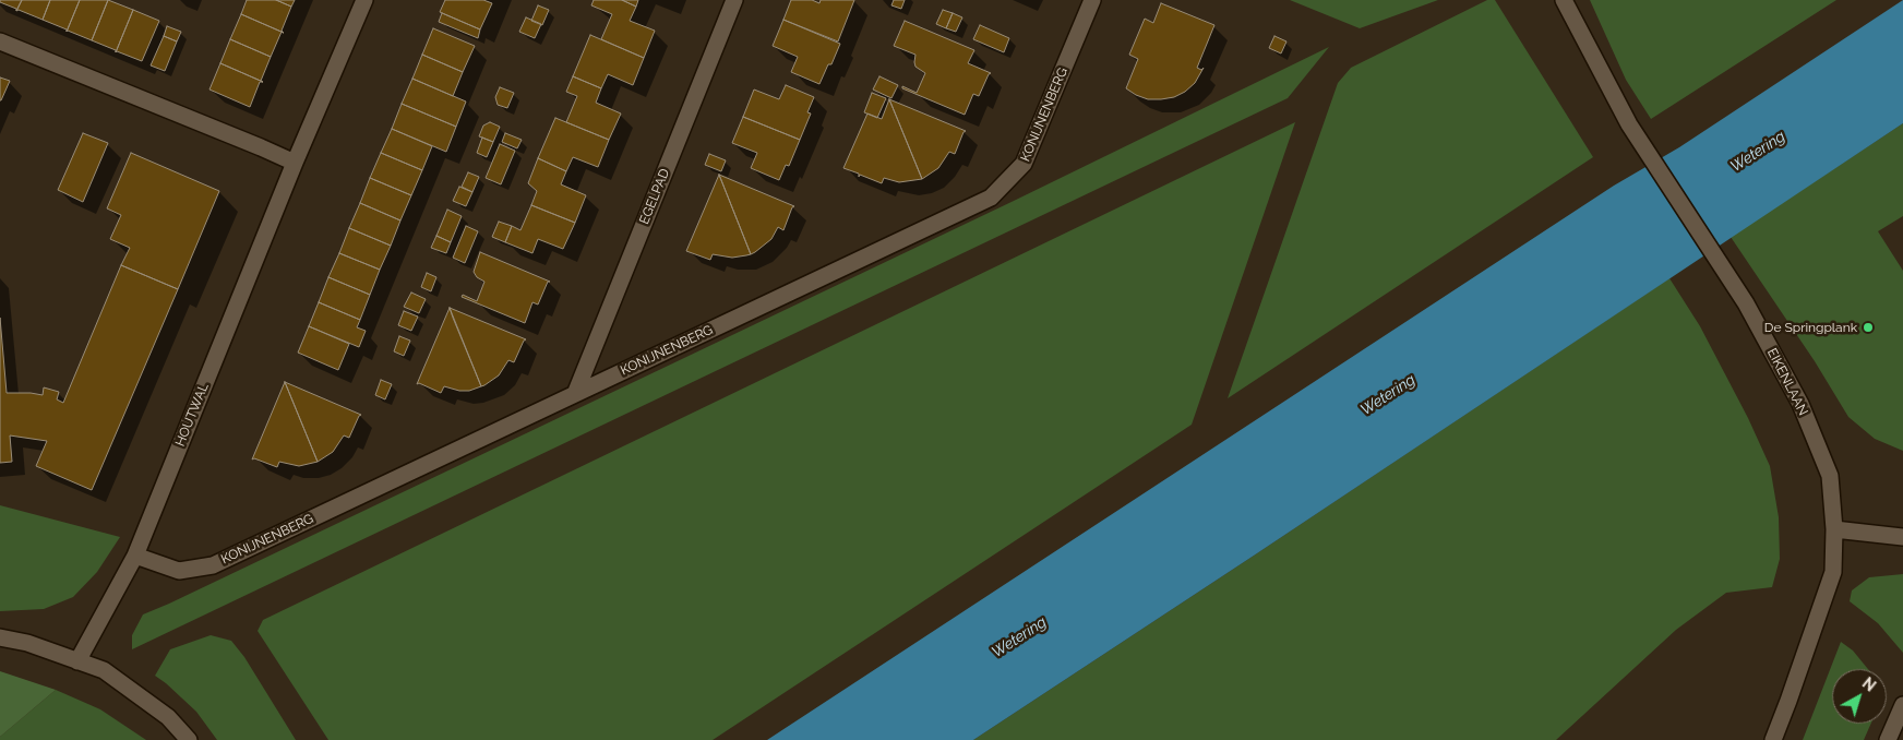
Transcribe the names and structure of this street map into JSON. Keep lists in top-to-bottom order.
{
  "streets": {
    "street": [
      "KONIJNENBERG",
      "EGELPAD",
      "EIKENLAAN",
      "HOUTWAL"
    ]
  },
  "crossings": [
    ["KONIJNENBERG", "EGELPAD"],
    ["KONIJNENBERG", "HOUTWAL"]
  ],
  "water": ["Wetering"],
  "places": ["De Springplank"],
  "north": "top right"
}
